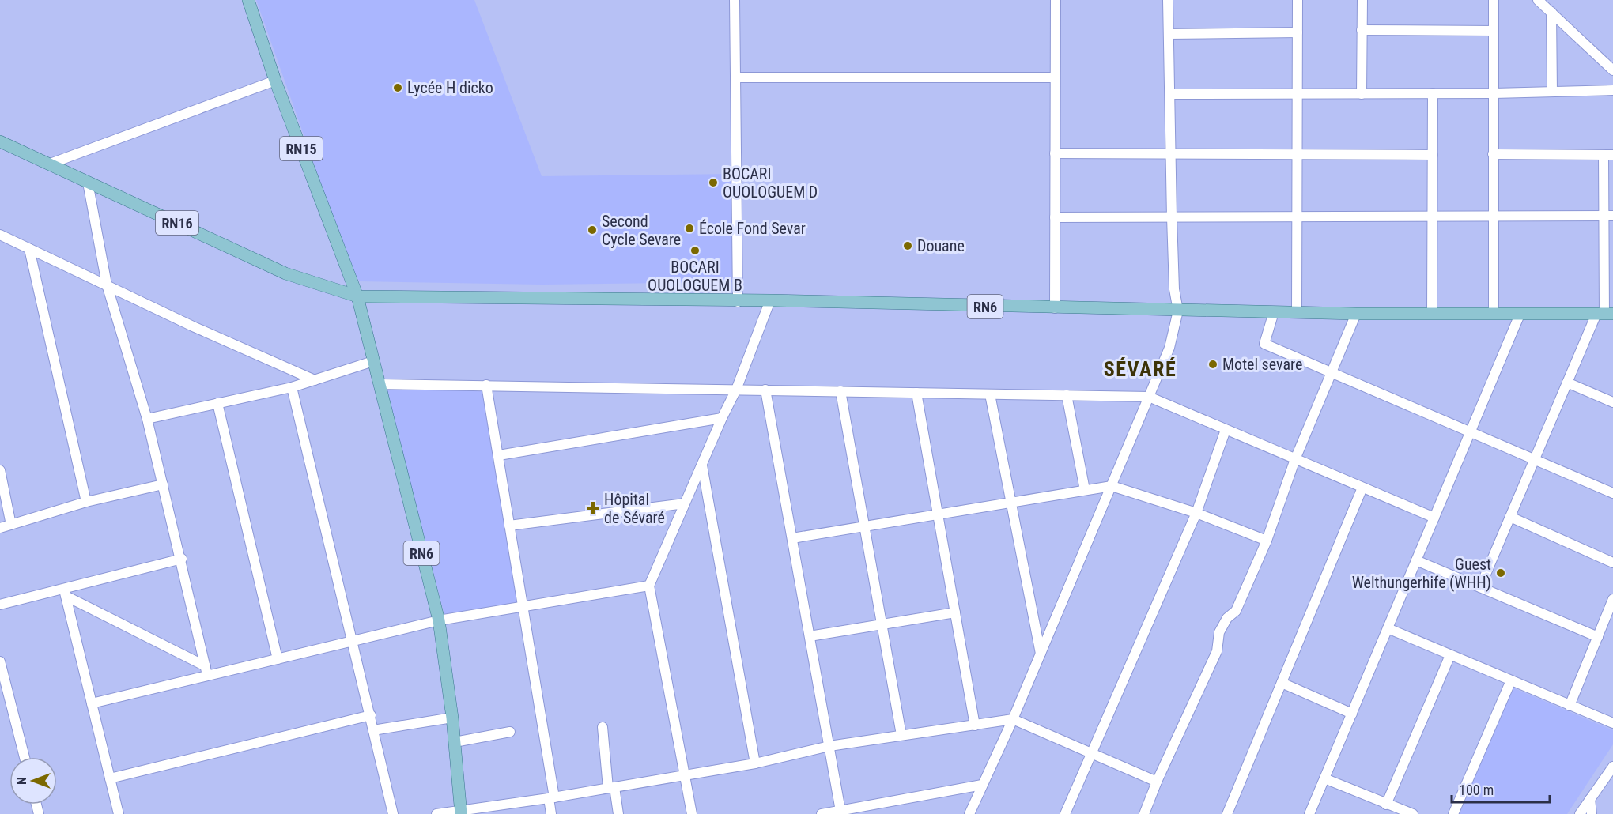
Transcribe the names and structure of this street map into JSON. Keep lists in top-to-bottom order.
{
  "streets": {
    "main road": ["RN15", "RN16", "RN6"]
  },
  "crossings": [
    ["RN15", "RN16"],
    ["RN15", "RN6"],
    ["RN16", "RN6"]
  ],
  "districts": ["SÉVARÉ"],
  "places": {
    "other": [
      "Lycée H dicko",
      "BOCARI OUOLOGUEM D",
      "École Fond Sevar",
      "Second Cycle Sevare",
      "Douane",
      "BOCARI OUOLOGUEM B",
      "Motel sevare",
      "Guest Welthungerhife (WHH)"
    ],
    "health": ["Hôpital de Sévaré"]
  },
  "scale_bar": "100 m",
  "north": "left"
}
